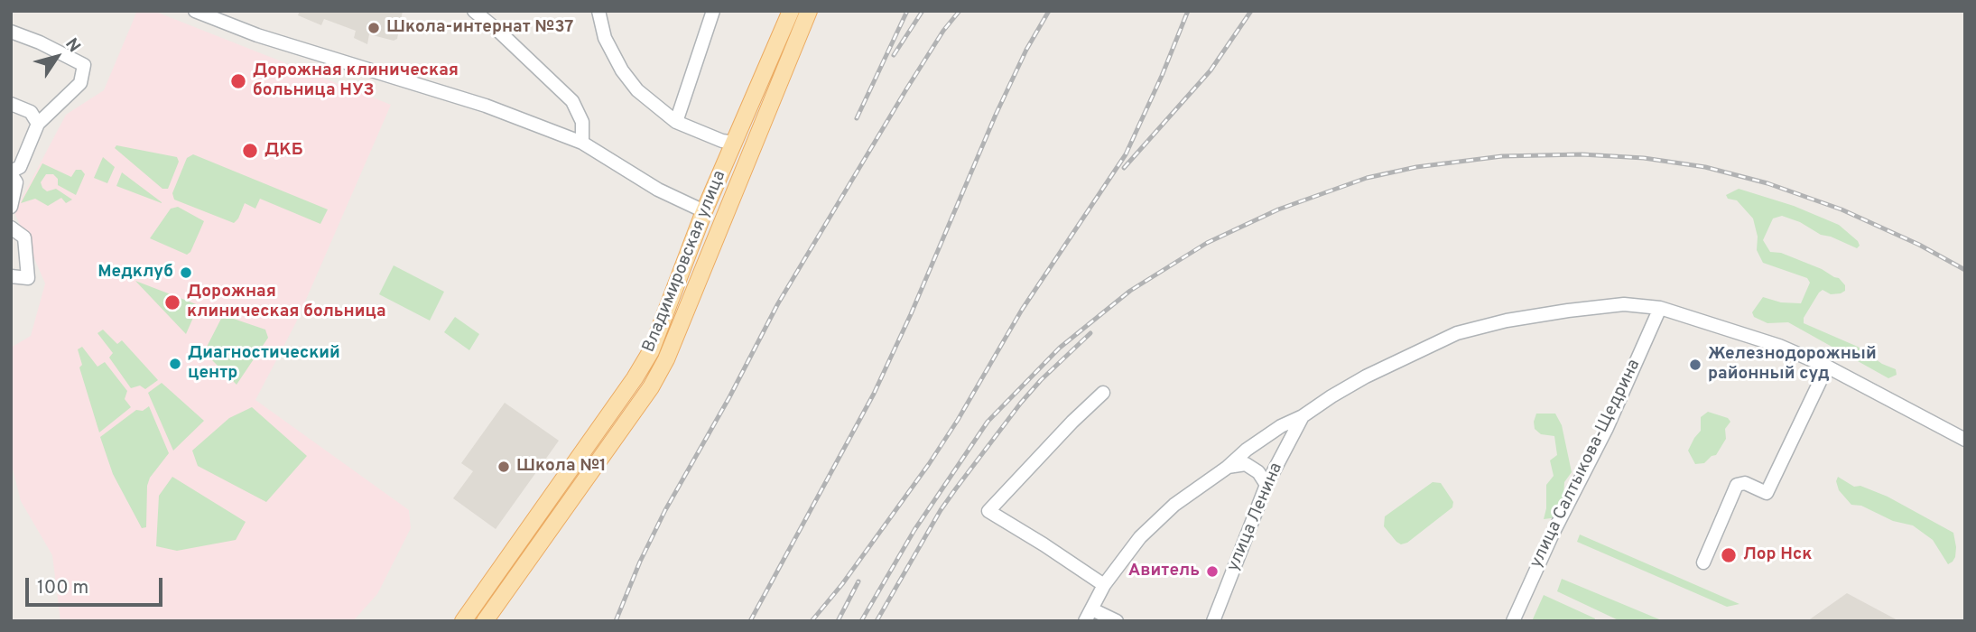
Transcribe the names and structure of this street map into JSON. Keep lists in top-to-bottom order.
{
  "streets": {
    "main road": ["Владимировская улица"],
    "street": ["улица Салтыкова-Щедрина", "улица Ленина"]
  },
  "places": [
    "Школа-интернат №37",
    "Дорожная клиническая больница НУЗ",
    "ДКБ",
    "Медклуб",
    "Дорожная клиническая больница",
    "Диагностический центр",
    "Железнодорожный районный суд",
    "Школа №1",
    "Лор Нск",
    "Авитель"
  ],
  "scale_bar": "100 m",
  "north": "top right"
}
